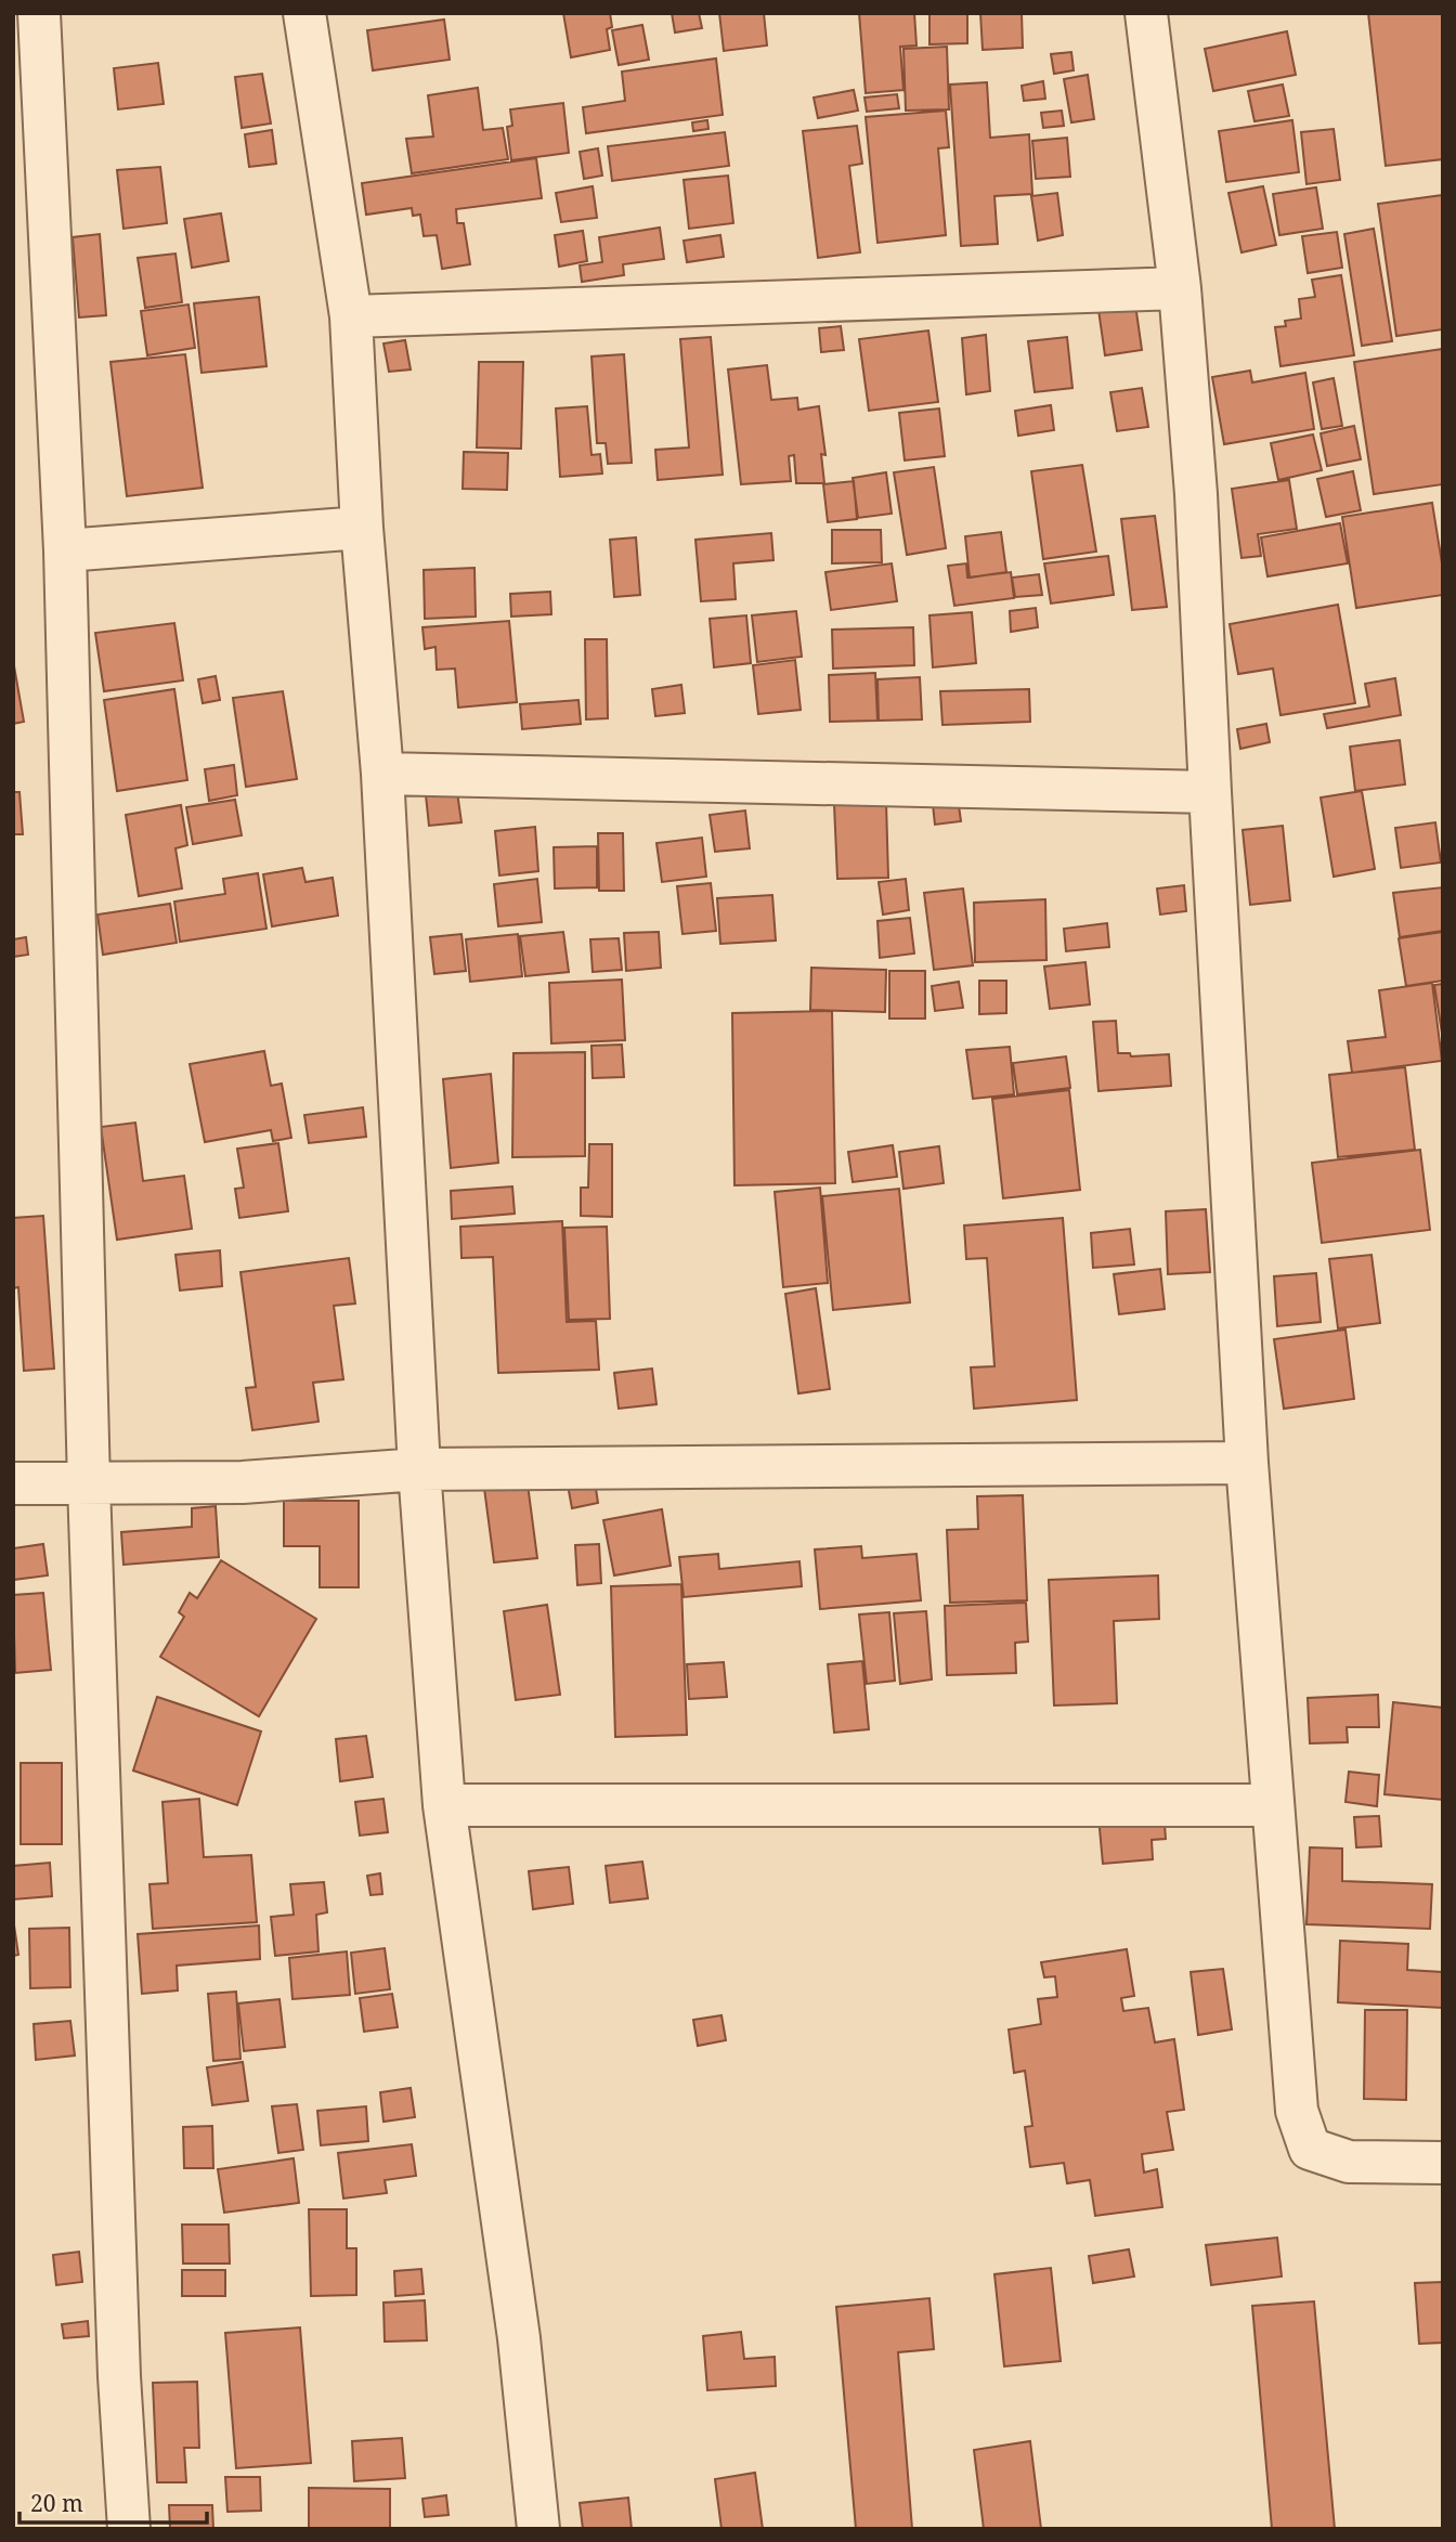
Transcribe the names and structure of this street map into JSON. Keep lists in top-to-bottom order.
{
  "scale_bar": "20 m"
}
